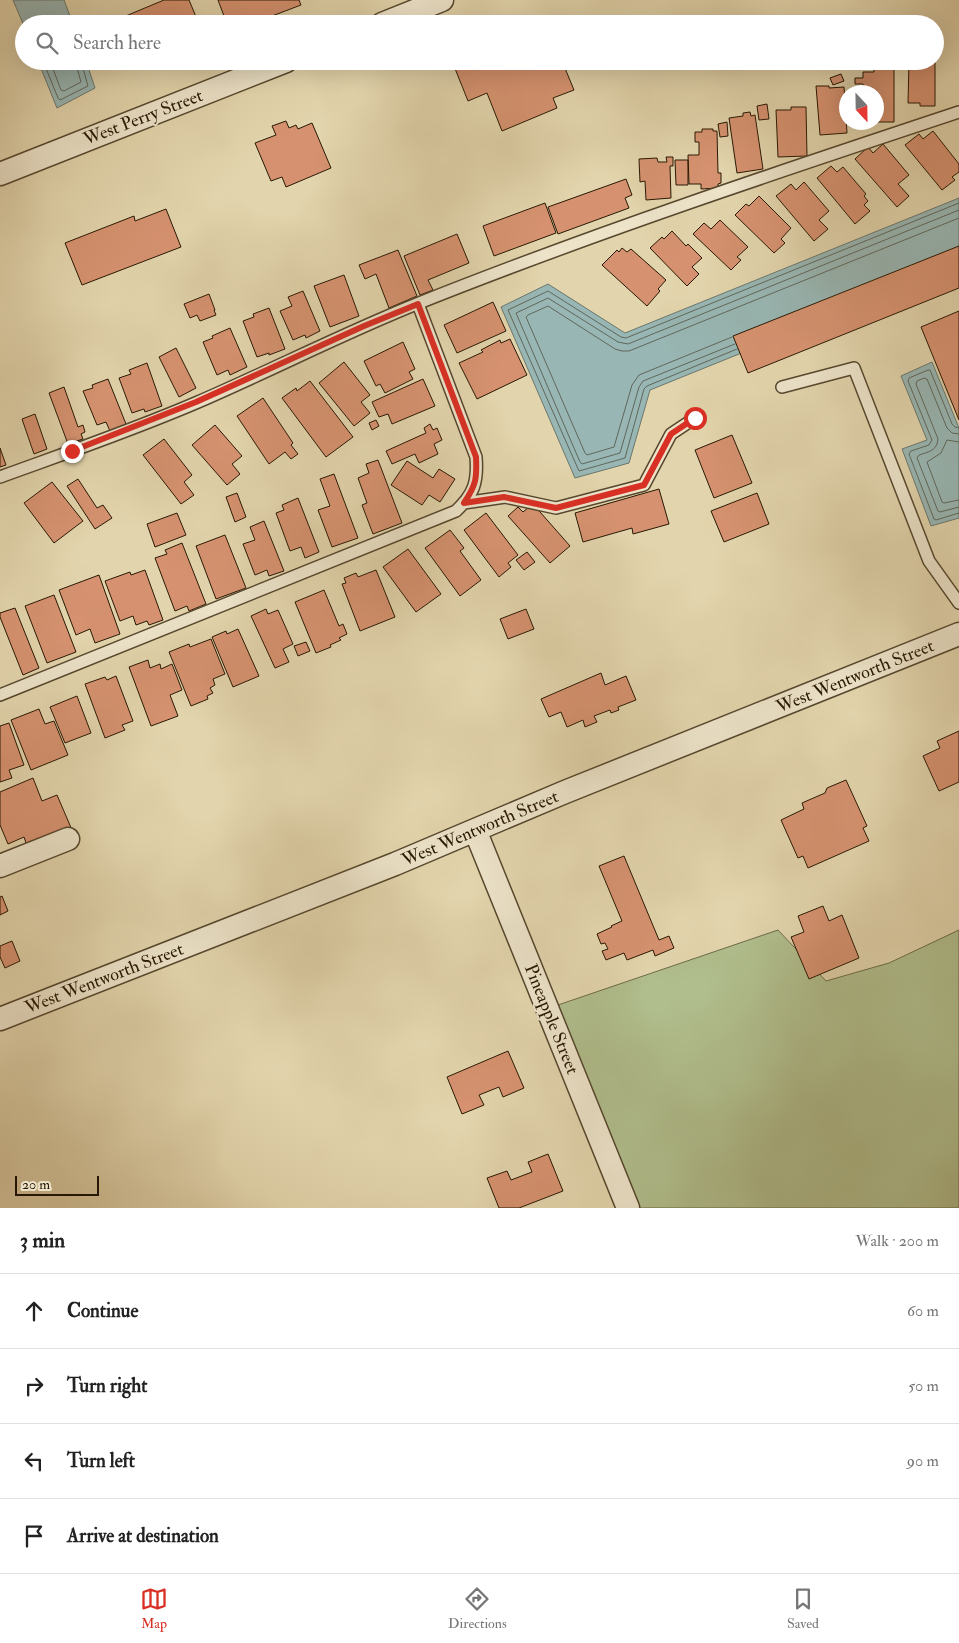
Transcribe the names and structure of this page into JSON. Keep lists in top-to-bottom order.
{
  "streets": {
    "street": ["West Perry Street", "West Wentworth Street", "Pineapple Street"]
  },
  "crossings": [
    ["West Wentworth Street", "Pineapple Street"]
  ],
  "scale_bar": "20 m",
  "north": "bottom",
  "page": {
    "search": "Search here",
    "scale": "20 m",
    "heading": ["3 min", "Walk · 200 m"],
    "list": [
      ["Continue", "60 m"],
      ["Turn right", "50 m"],
      ["Turn left", "90 m"],
      "Arrive at destination"
    ],
    "nav": ["Map", "Directions", "Saved"]
  }
}
